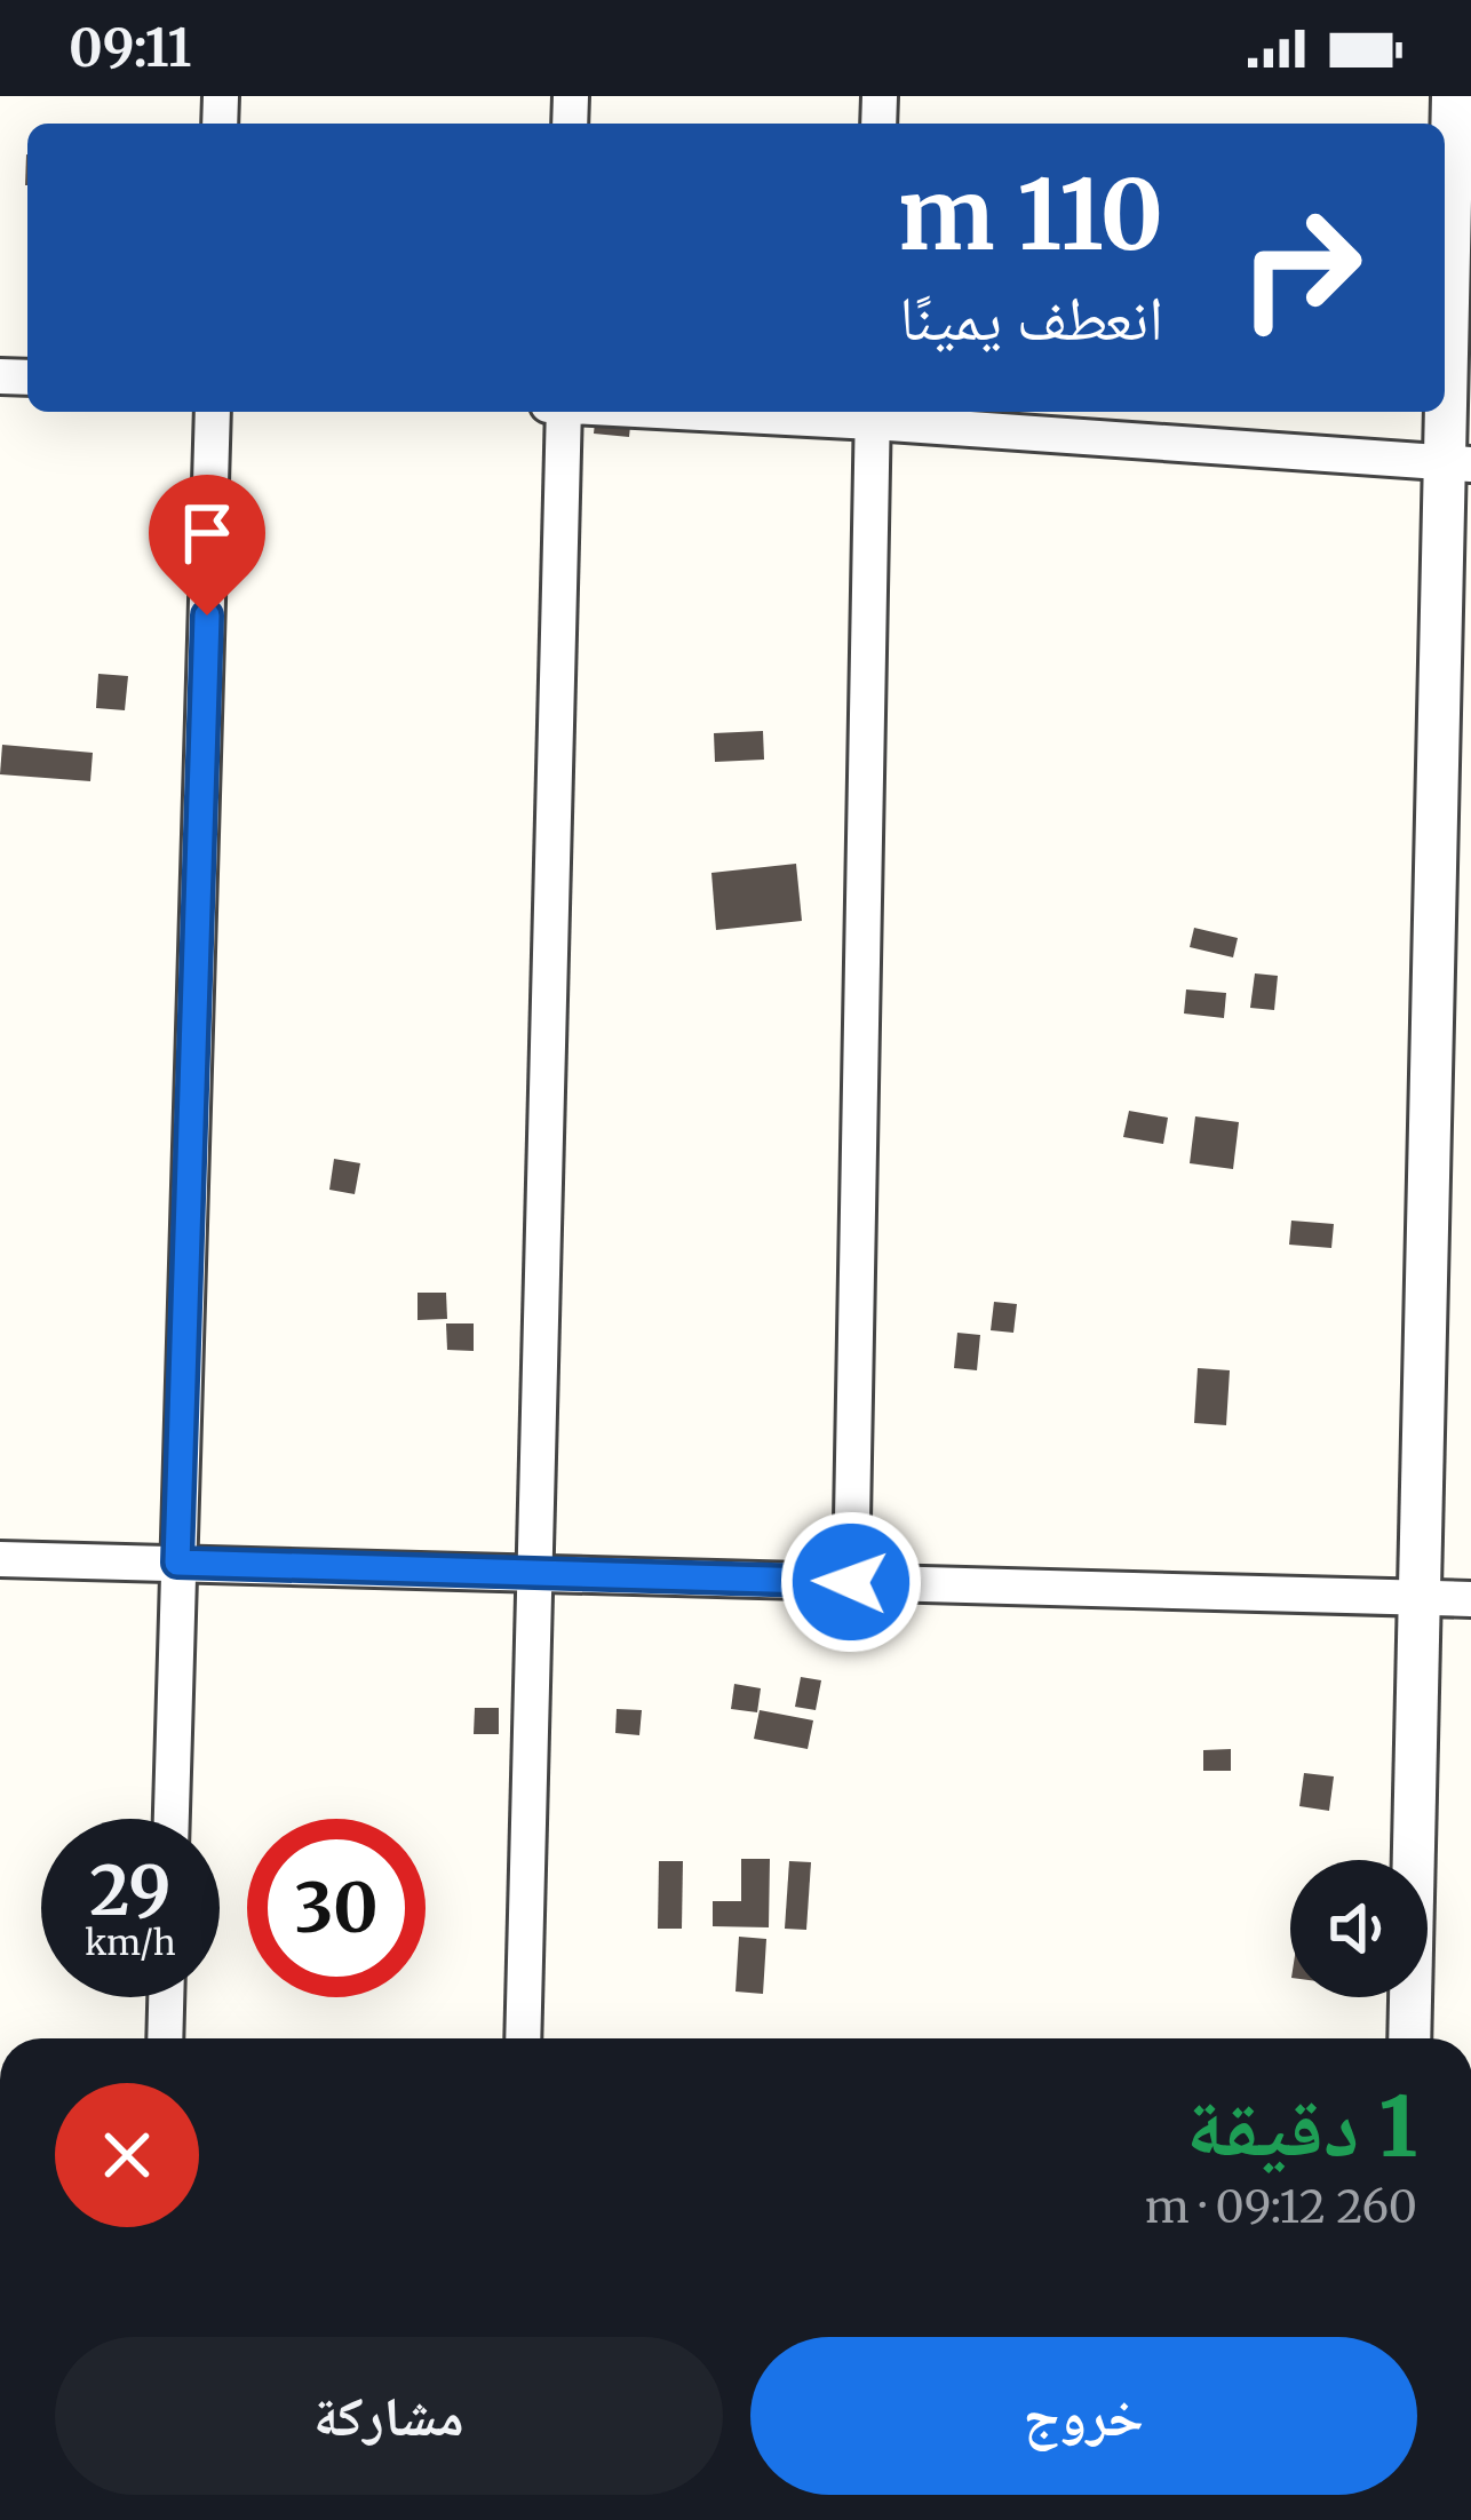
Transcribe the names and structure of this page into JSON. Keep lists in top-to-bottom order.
{
  "page": {
    "status": "09:11",
    "turn": ["110 m", "انعطف يمينًا"],
    "speed": "29 km/h",
    "limit": "30",
    "heading": ["1 دقيقة", "260 m · 09:12"],
    "buttons": ["خروج", "مشاركة"]
  }
}
